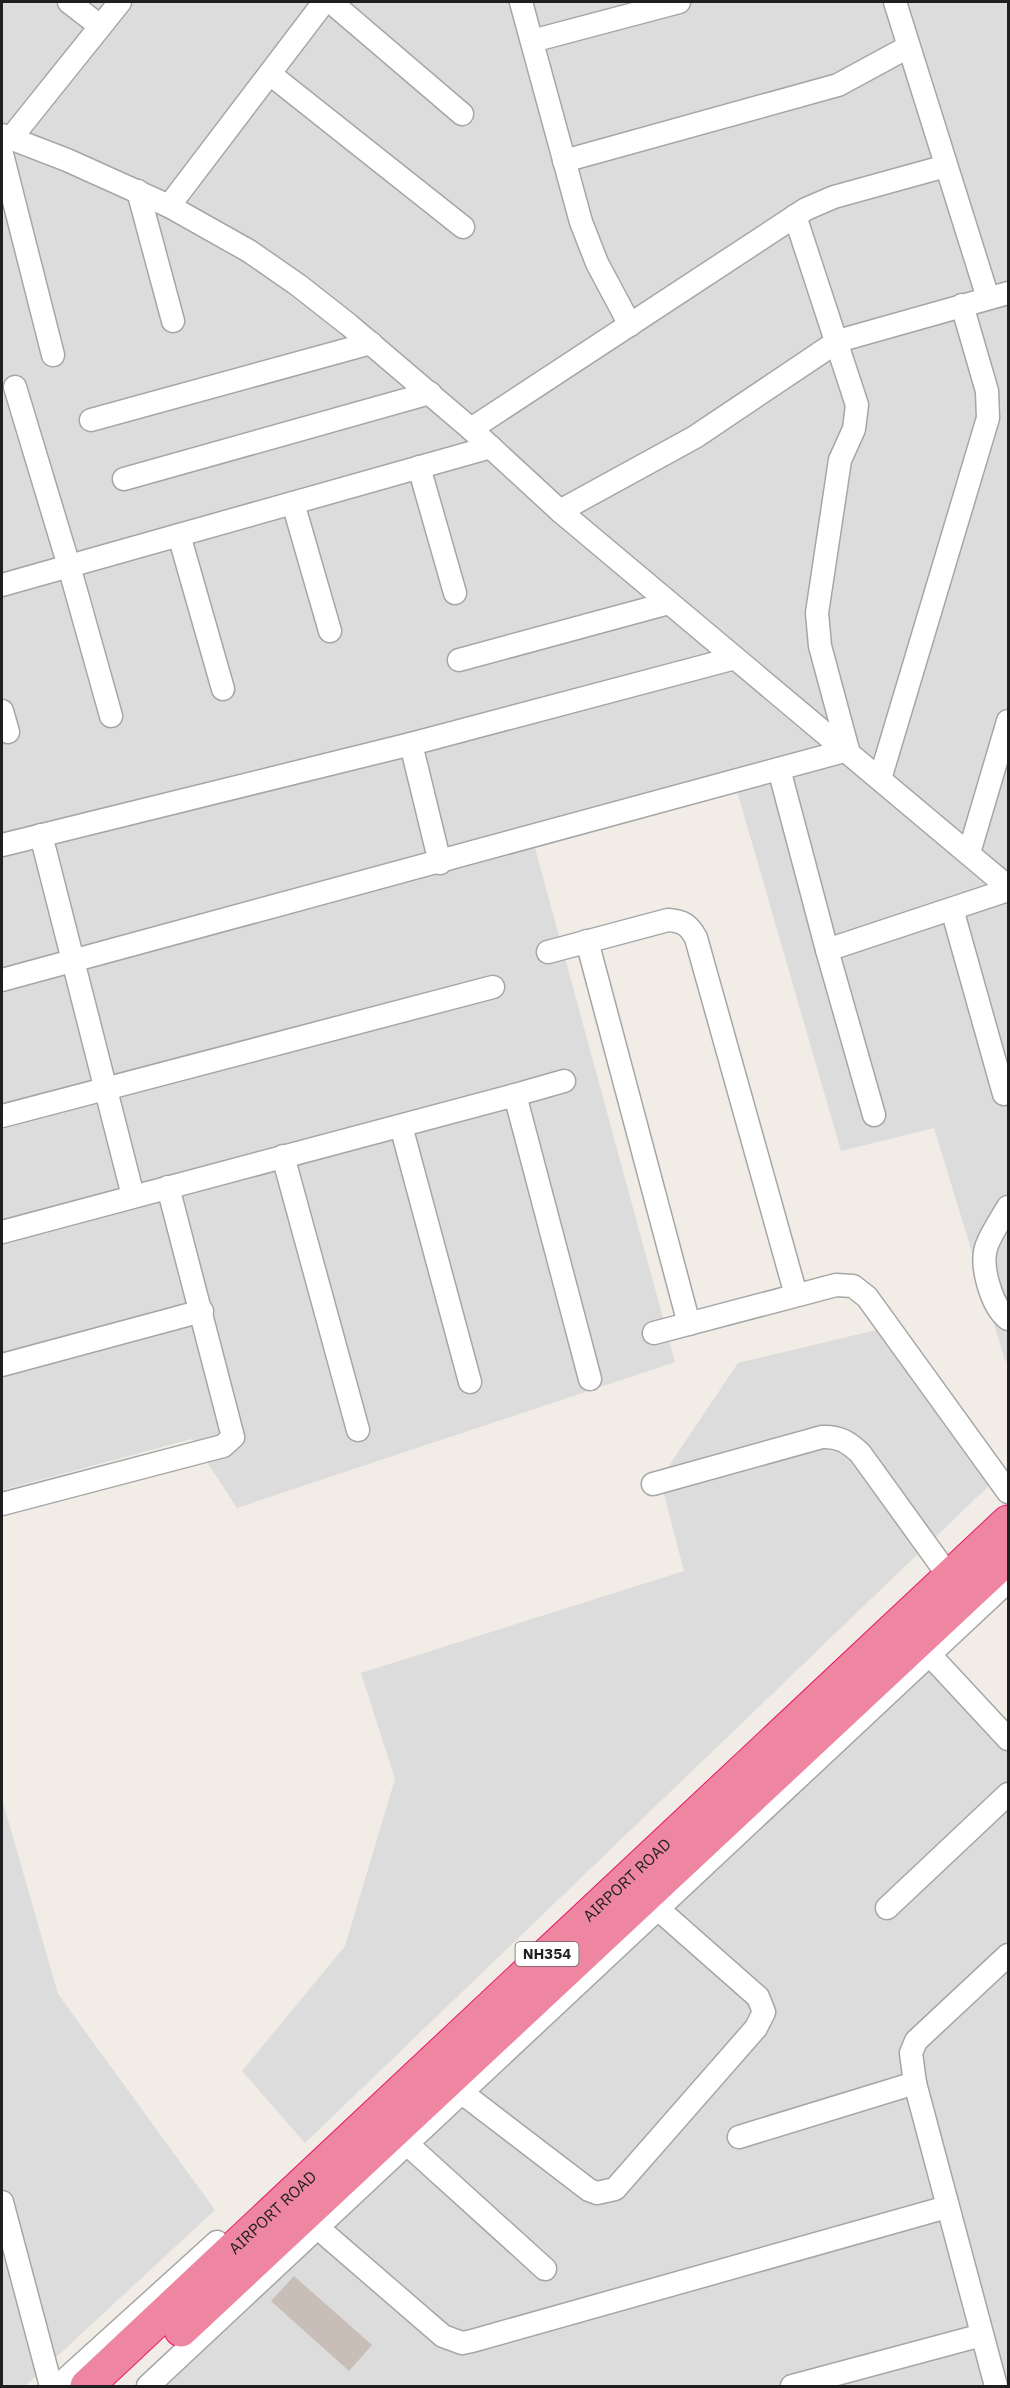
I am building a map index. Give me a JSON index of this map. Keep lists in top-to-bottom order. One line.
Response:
{"streets":{"highway":["AIRPORT ROAD","NH354"]}}
